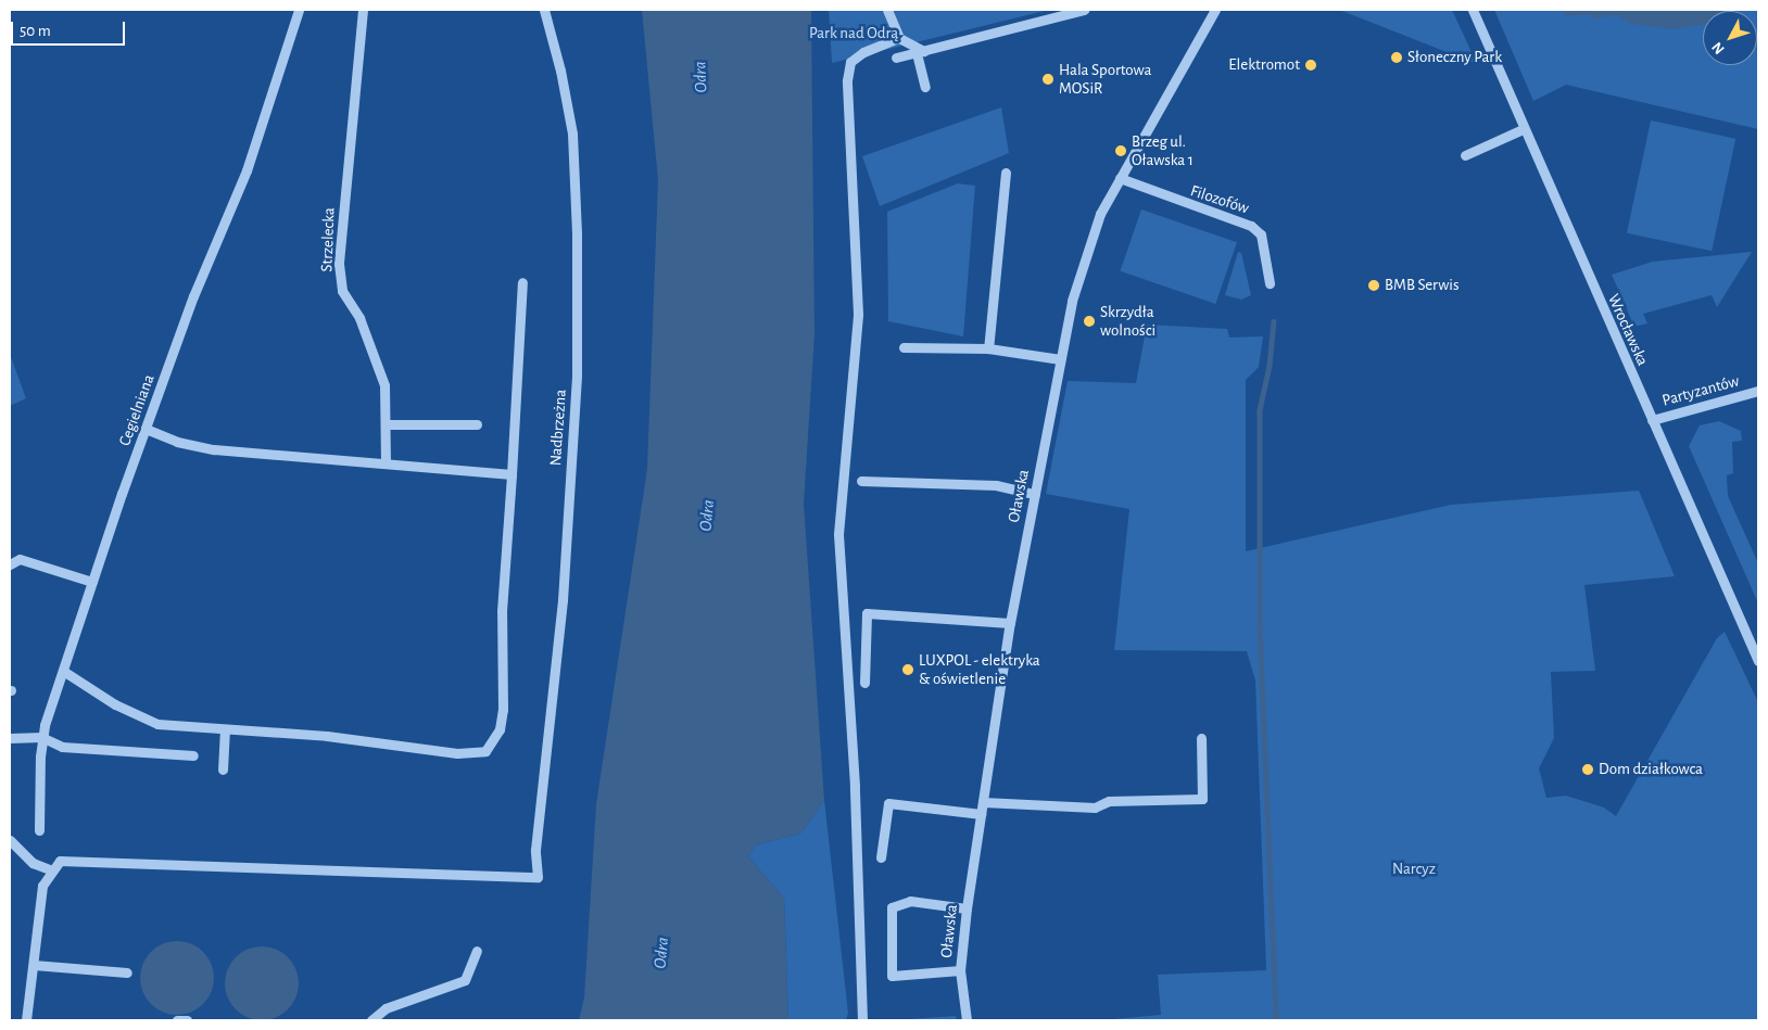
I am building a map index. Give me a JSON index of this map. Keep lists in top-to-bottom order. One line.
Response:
{"streets":{"street":["Filozofów","Strzelecka","Wrocławska","Partyzantów","Cegielniana","Nadbrzeżna","Oławska"]},"crossings":[["Filozofów","Oławska"],["Wrocławska","Partyzantów"]],"water":["Odra"],"parks":["Park nad Odrą","Narcyz"],"places":["Słoneczny Park","Elektromot","Hala Sportowa MOSiR","Brzeg ul. Oławska 1","BMB Serwis","Skrzydła wolności","LUXPOL - elektryka & oświetlenie","Dom działkowca"],"scale_bar":"50 m","north":"bottom left"}
